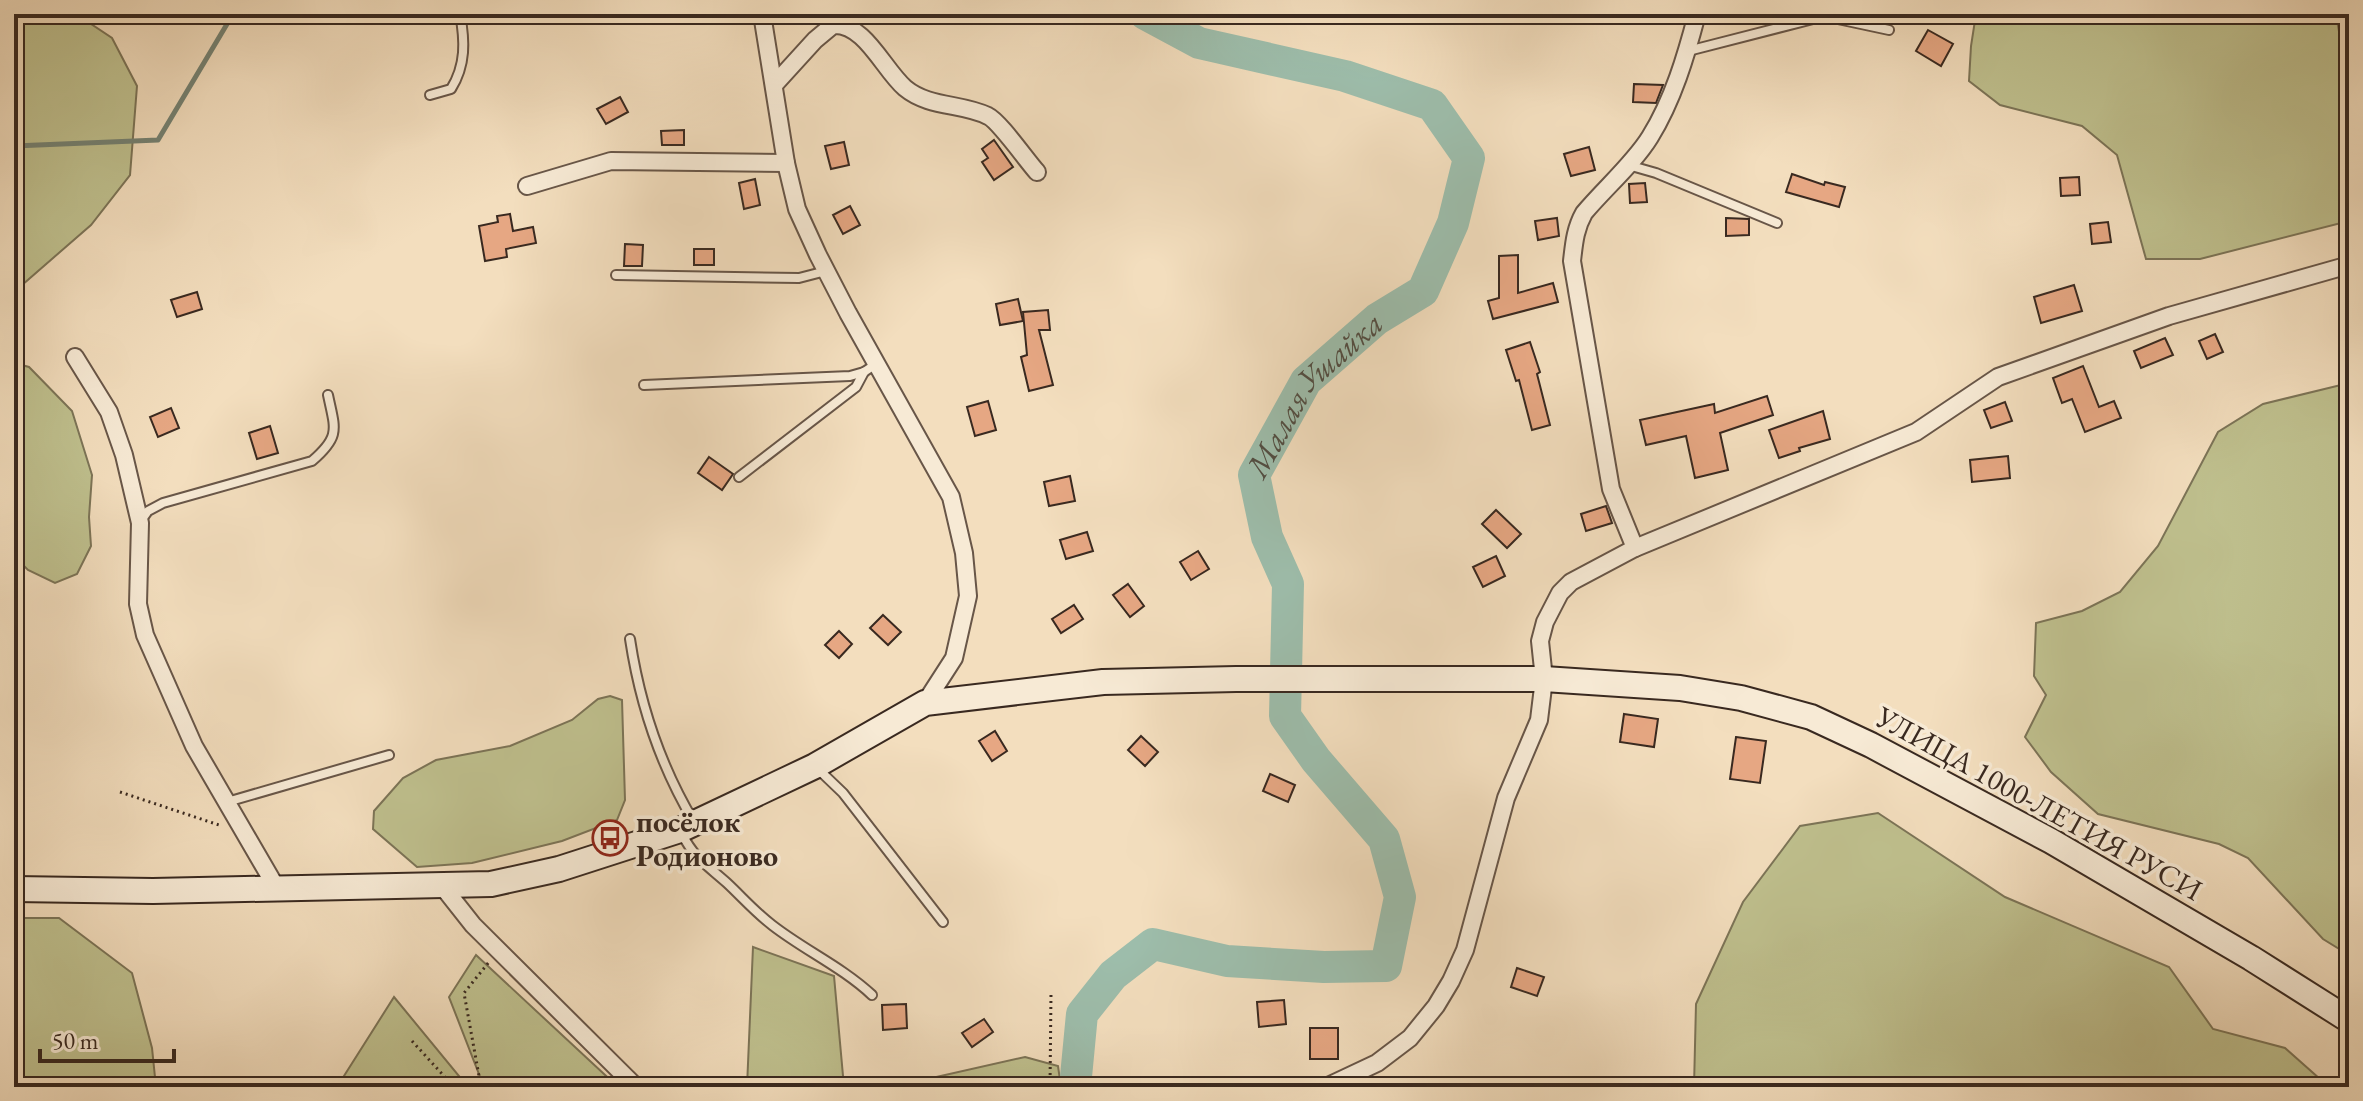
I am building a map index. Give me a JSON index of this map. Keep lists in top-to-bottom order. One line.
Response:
{"streets":{"street":["УЛИЦА 1000-ЛЕТИЯ РУСИ"]},"water":["Малая Ушайка"],"places":{"bus stop":["посёлок Родионово"]},"scale_bar":"50 m"}
